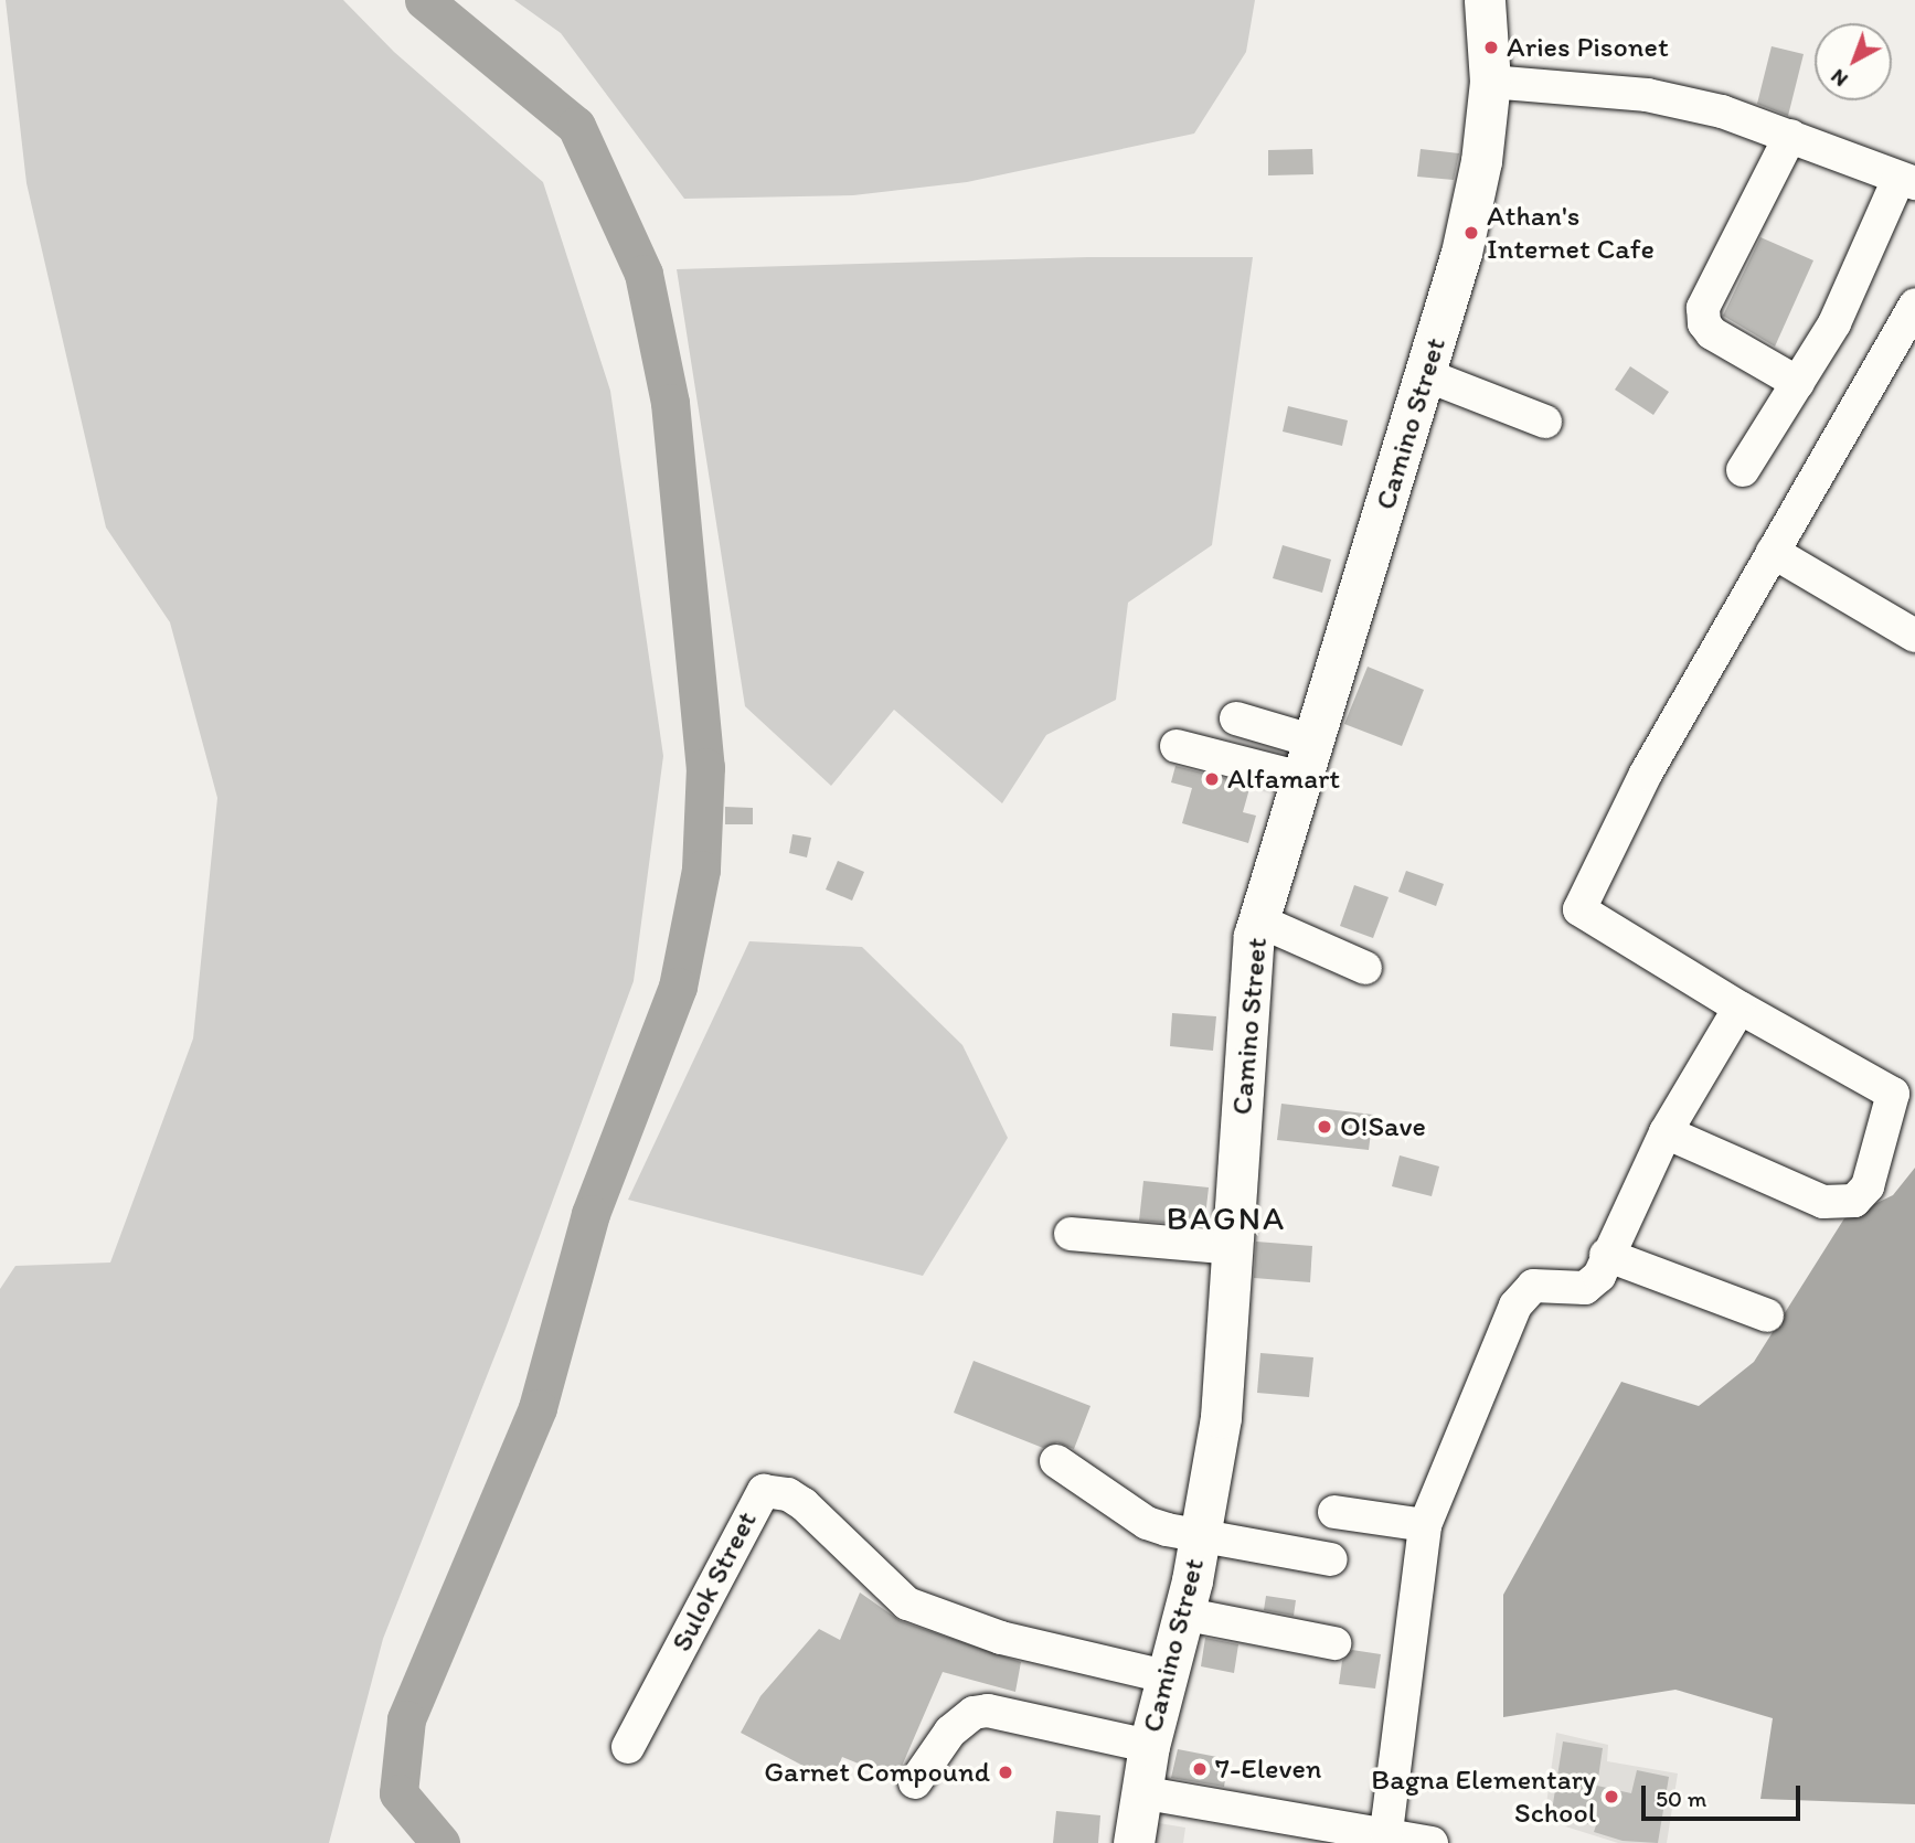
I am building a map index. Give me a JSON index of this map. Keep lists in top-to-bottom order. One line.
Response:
{"streets":{"main road":["Camino Street"],"street":["Sulok Street"]},"crossings":[["Camino Street","Sulok Street"]],"districts":["BAGNA"],"places":["Aries Pisonet","Athan's Internet Cafe","Alfamart","O!Save","7-Eleven","Garnet Compound","Bagna Elementary School"],"scale_bar":"50 m","north":"bottom left"}
